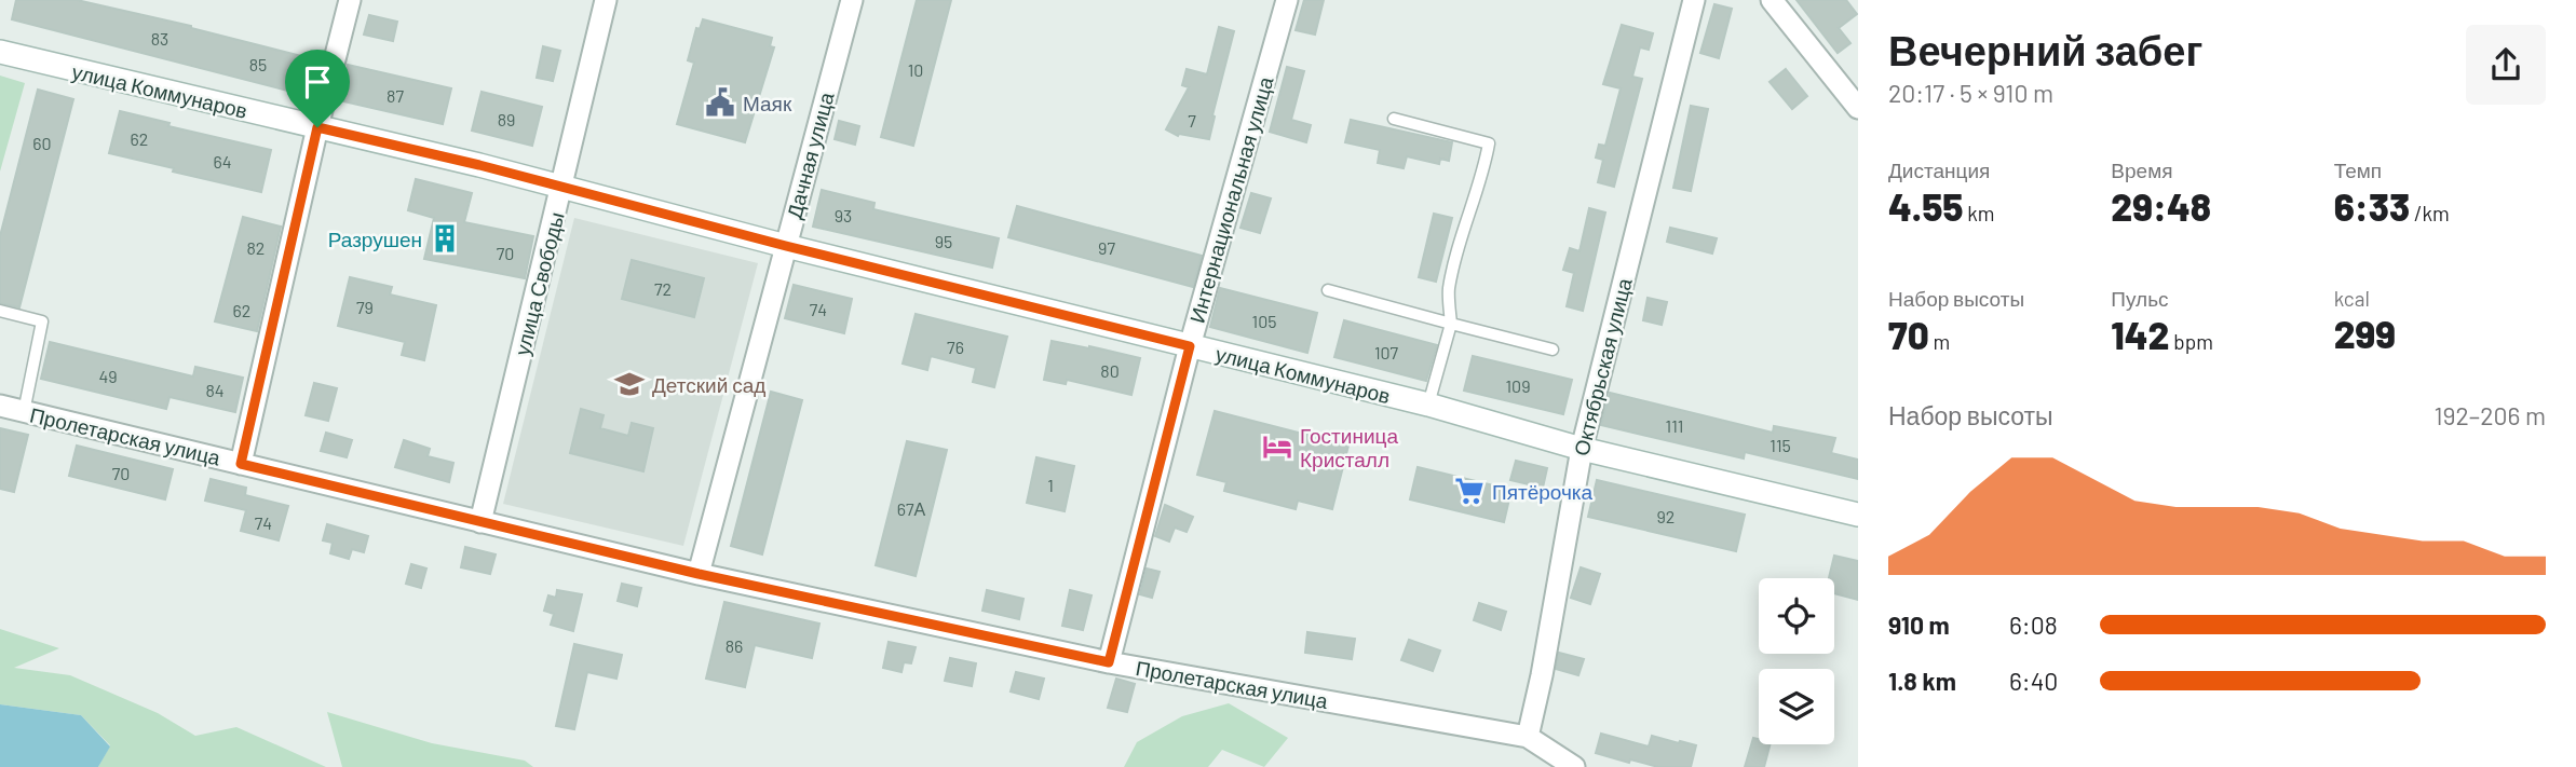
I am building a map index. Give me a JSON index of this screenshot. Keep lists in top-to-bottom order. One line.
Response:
{"streets":{"main road":["улица Коммунаров"],"street":["Дачная улица","Интернациональная улица","улица Свободы","Октябрьская улица","Пролетарская улица"]},"crossings":[["улица Коммунаров","Дачная улица"],["улица Коммунаров","Интернациональная улица"],["улица Коммунаров","улица Свободы"],["улица Коммунаров","Октябрьская улица"],["Дачная улица","Пролетарская улица"],["Интернациональная улица","Пролетарская улица"],["улица Свободы","Пролетарская улица"],["Октябрьская улица","Пролетарская улица"]],"places":{"public building":["Маяк"],"building":["Разрушен"],"school or university":["Детский сад"],"hotel":["Гостиница Кристалл"],"supermarket":["Пятёрочка"]},"house_numbers":["83","85","10","87","89","7","62","60","64","93","95","82","97","70","72","79","74","62","105","76","107","80","49","109","84","111","115","70","1","67А","92","74","86"],"page":{"heading":["Вечерний забег","20:17 · 5 × 910 m"],"stats":[["Дистанция","4.55 km"],["Время","29:48"],["Темп","6:33 /km"],["Набор высоты","70 m"],["Пульс","142 bpm"],["kcal","299"]],"chart":["Набор высоты","192–206 m"],"list":[{"name":"910 m","note":"6:08"},{"name":"1.8 km","note":"6:40"}]}}
